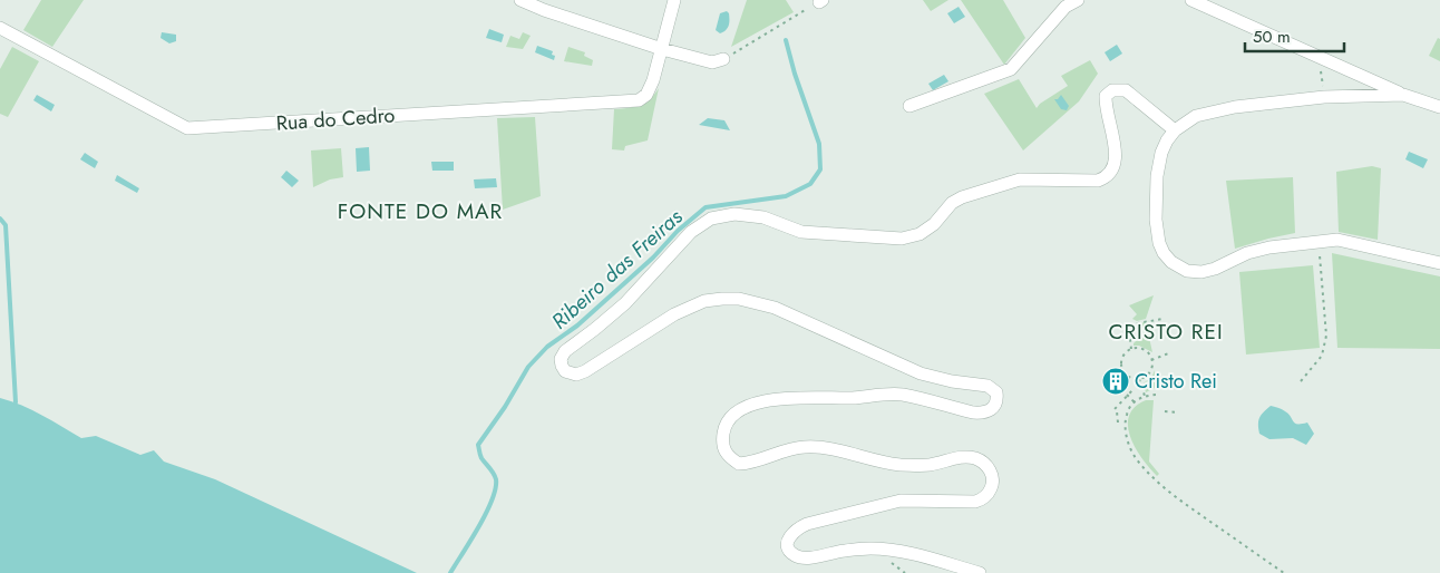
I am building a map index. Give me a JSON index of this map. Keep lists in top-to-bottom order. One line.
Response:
{"streets":{"street":["Rua do Cedro"]},"districts":["FONTE DO MAR","CRISTO REI"],"water":["Ribeiro das Freiras"],"places":{"building":["Cristo Rei"]},"scale_bar":"50 m"}
